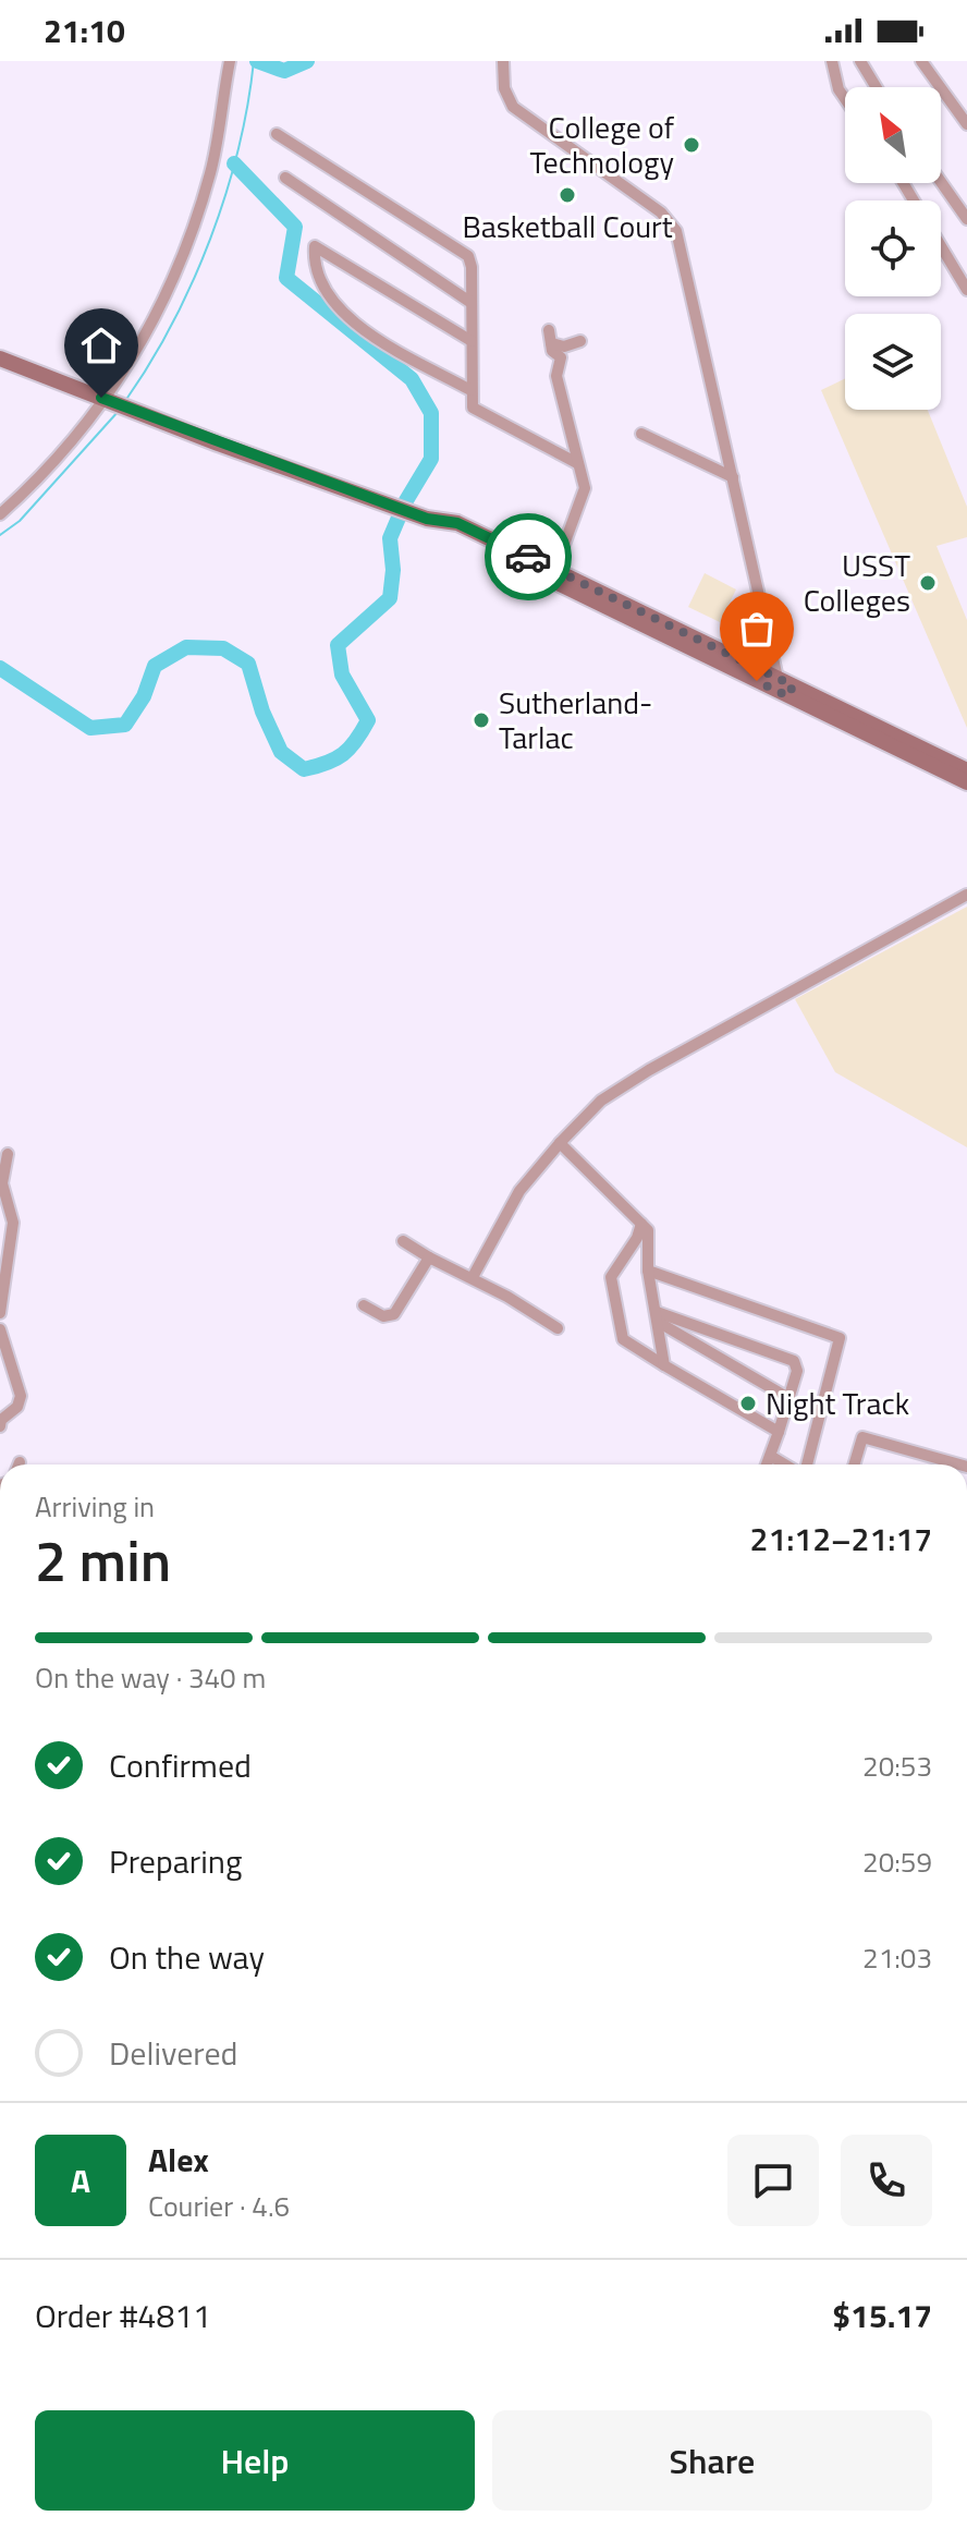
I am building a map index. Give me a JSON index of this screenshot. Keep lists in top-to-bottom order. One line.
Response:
{"places":["College of Technology","Basketball Court","USST Colleges","Sutherland- Tarlac","Night Track"],"north":"top left","page":{"status":"21:10","heading":["2 min","Arriving in","21:12–21:17"],"panel":["Alex","Courier · 4.6","Order #4811","$15.17"],"bar":"On the way · 340 m","list":[["Confirmed","20:53"],["Preparing","20:59"],["On the way","21:03"],"Delivered"],"round":"A","buttons":["Help","Share"]}}
